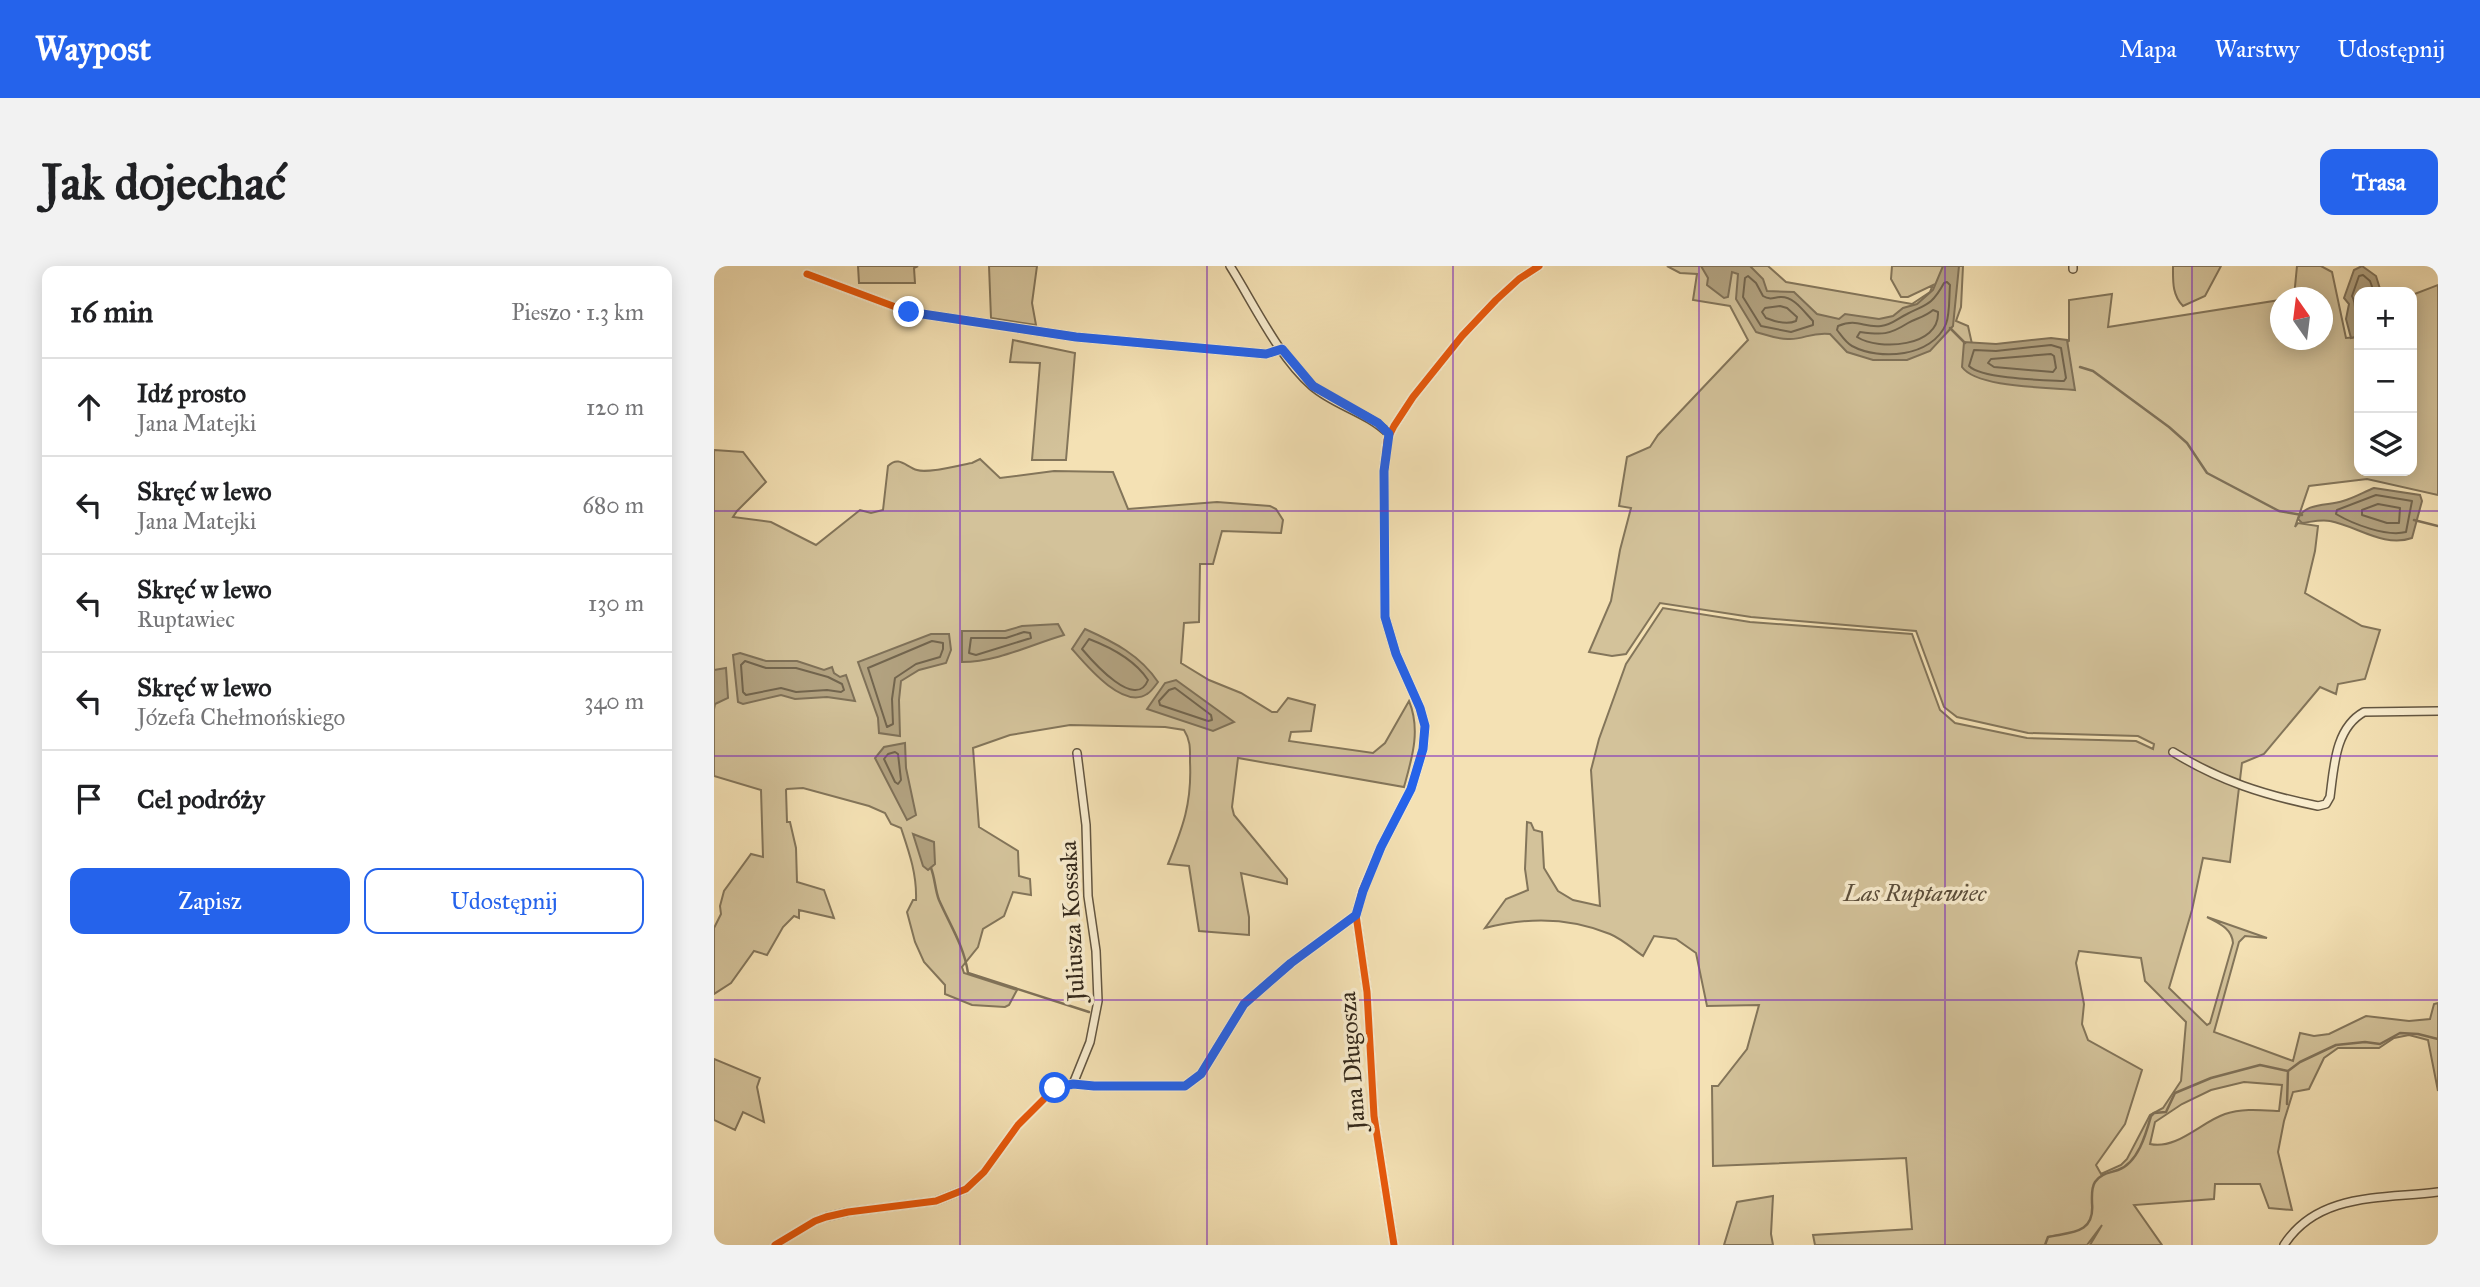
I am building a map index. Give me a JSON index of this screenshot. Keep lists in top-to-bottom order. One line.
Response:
{"streets":{"street":["Juliusza Kossaka","Jana Długosza"]},"parks":["Las Ruptawiec"],"north":"top","page":{"header":"Waypost","nav":["Mapa","Warstwy","Udostępnij"],"buttons":["Trasa",["Zapisz","Udostępnij"]],"title":"Jak dojechać","heading":["16 min","Pieszo · 1.3 km"],"map_buttons":["+","−"],"list":[["Idź prosto","Jana Matejki","120 m"],["Skręć w lewo","Jana Matejki","680 m"],["Skręć w lewo","Ruptawiec","130 m"],["Skręć w lewo","Józefa Chełmońskiego","340 m"],"Cel podróży"]}}
